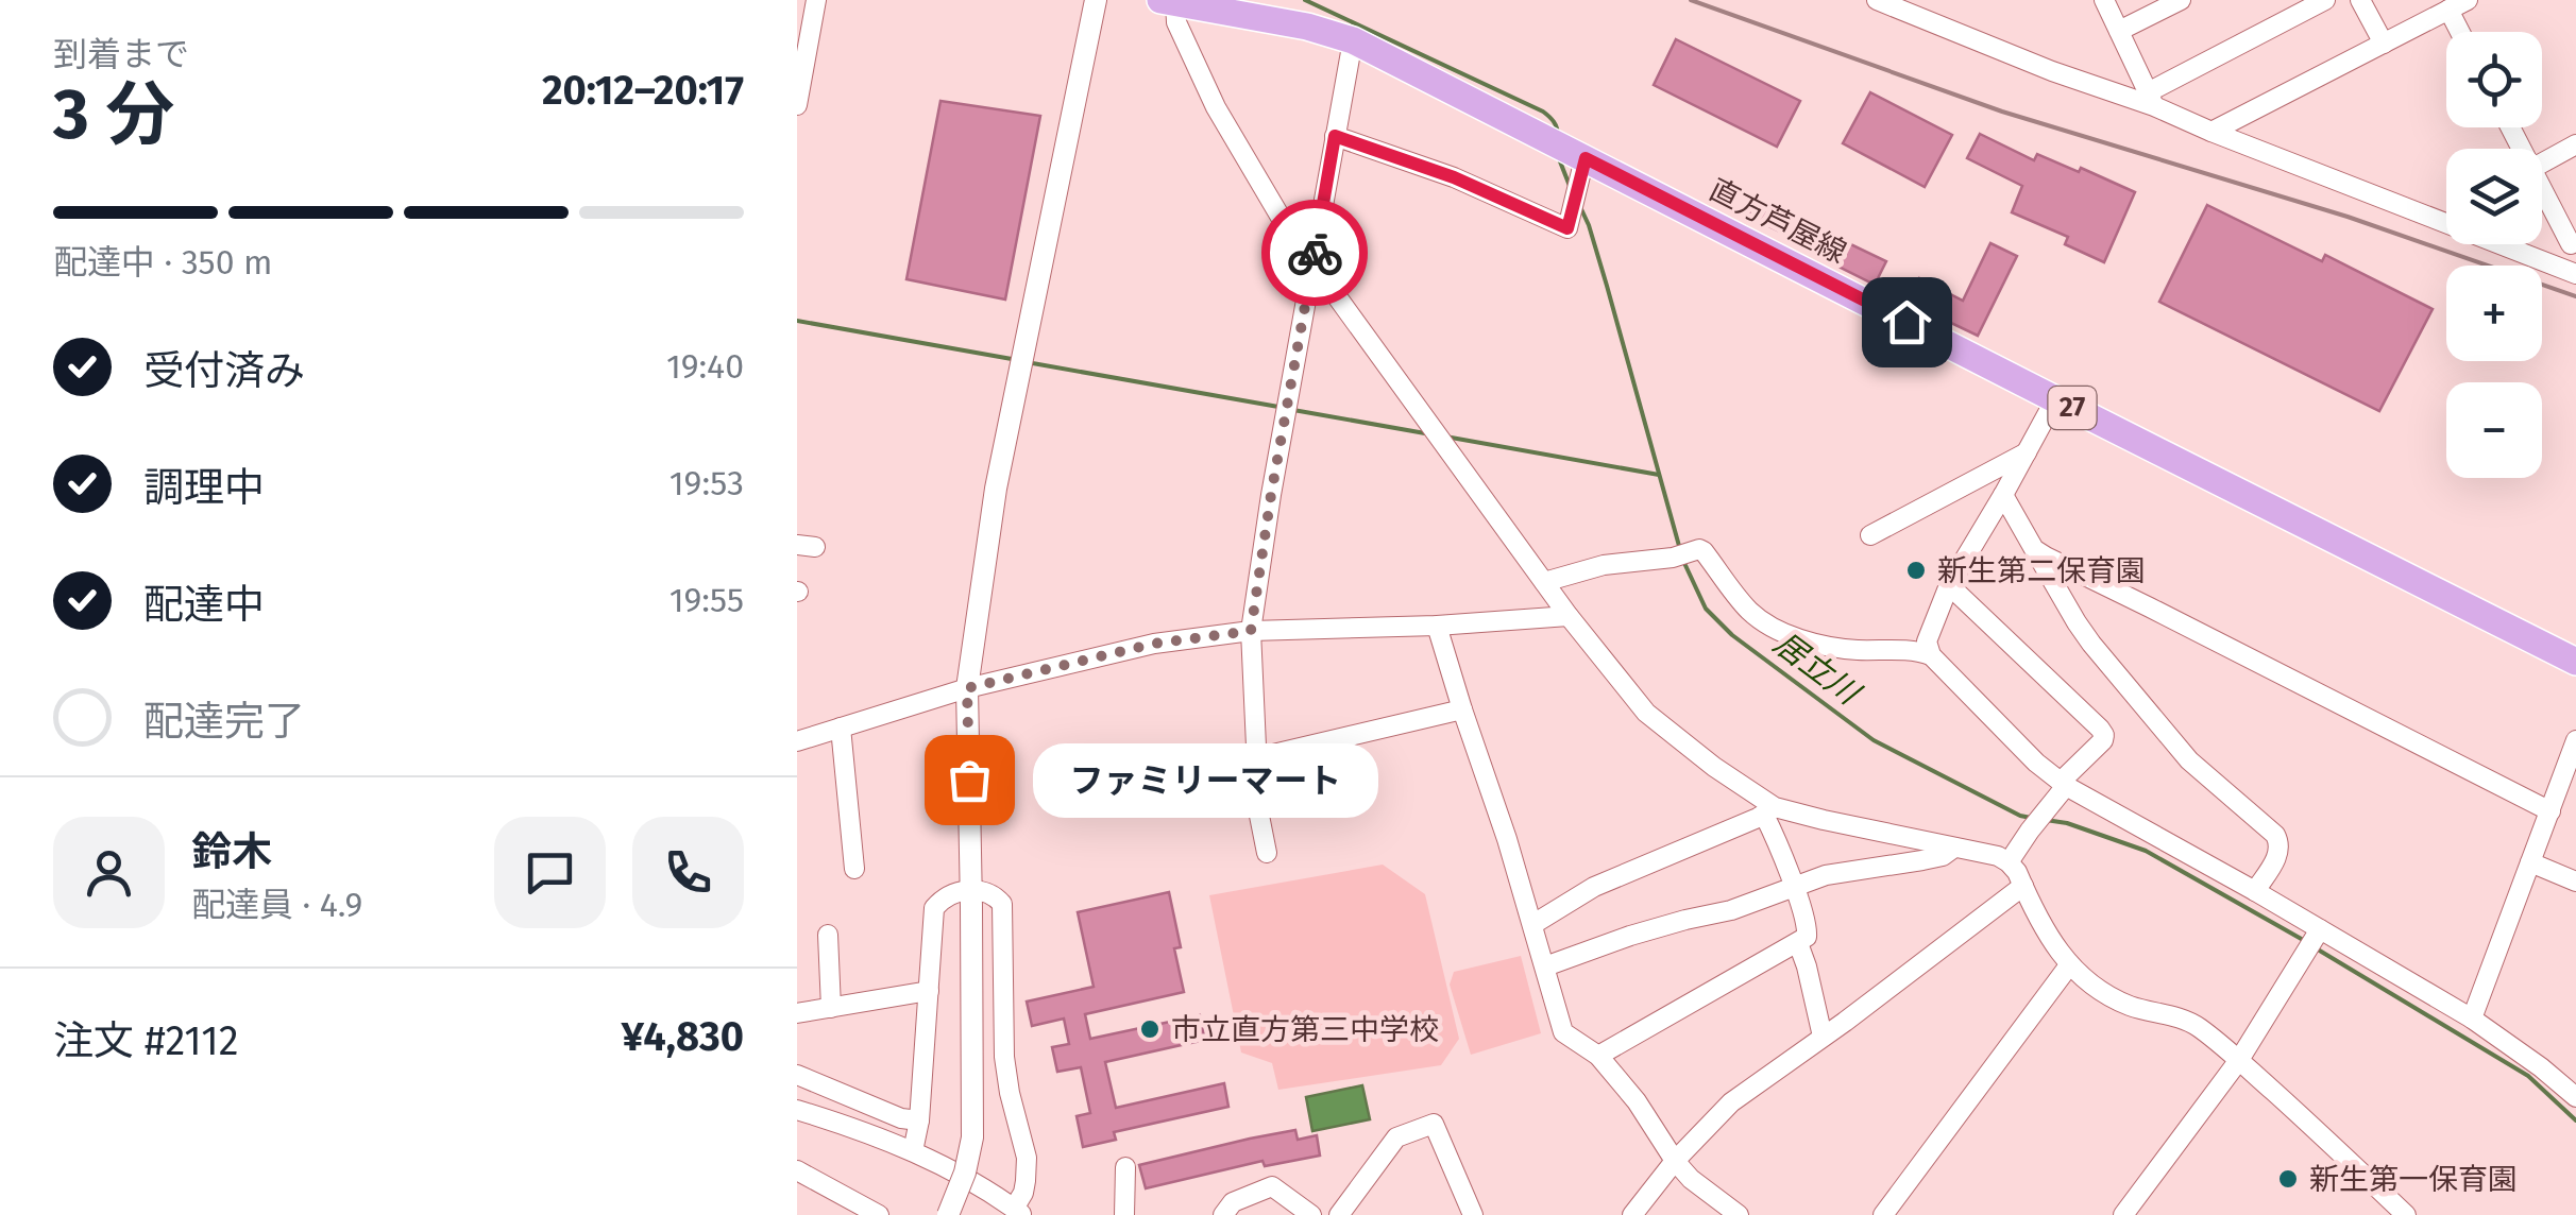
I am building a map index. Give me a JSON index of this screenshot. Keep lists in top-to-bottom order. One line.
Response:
{"streets":{"main road":["直方芦屋線","27"]},"water":["居立川"],"places":["新生第二保育園","ファミリーマート","市立直方第三中学校","新生第一保育園"],"page":{"heading":["3 分","到着まで","20:12–20:17"],"panel":["鈴木","配達員 · 4.9","注文 #2112","¥4,830"],"map_buttons":["+","−"],"bar":"配達中 · 350 m","list":[["受付済み","19:40"],["調理中","19:53"],["配達中","19:55"],"配達完了"],"bubble":"ファミリーマート"}}
